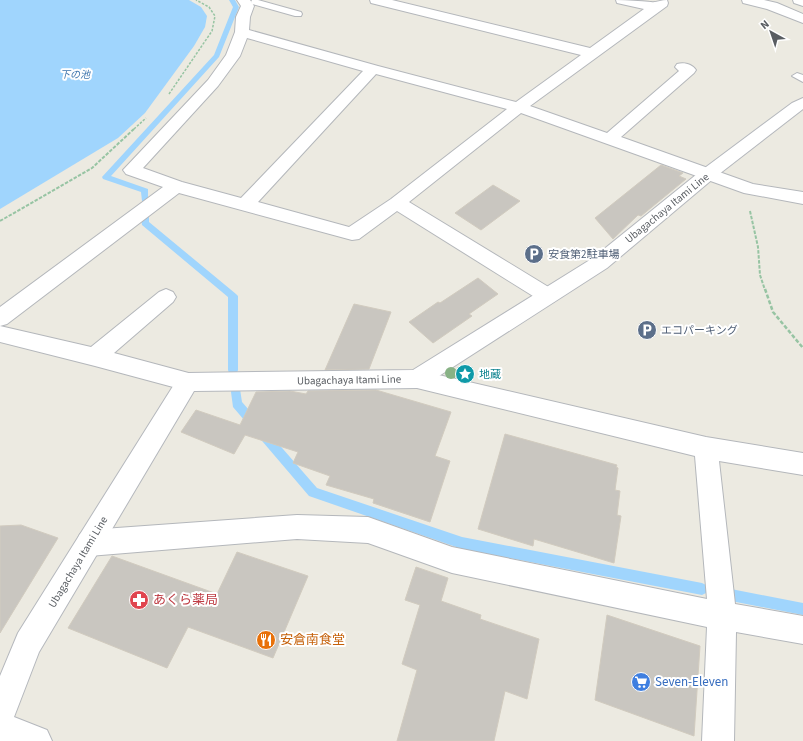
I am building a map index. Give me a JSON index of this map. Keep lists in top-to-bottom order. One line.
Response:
{"streets":{"street":["Ubagachaya Itami Line"]},"water":["下の池"],"places":{"parking":["安食第2駐車場","エコパーキング"],"place":["地蔵"],"pharmacy":["あくら薬局"],"restaurant":["安倉南食堂"],"supermarket":["Seven-Eleven"]},"north":"top left"}
